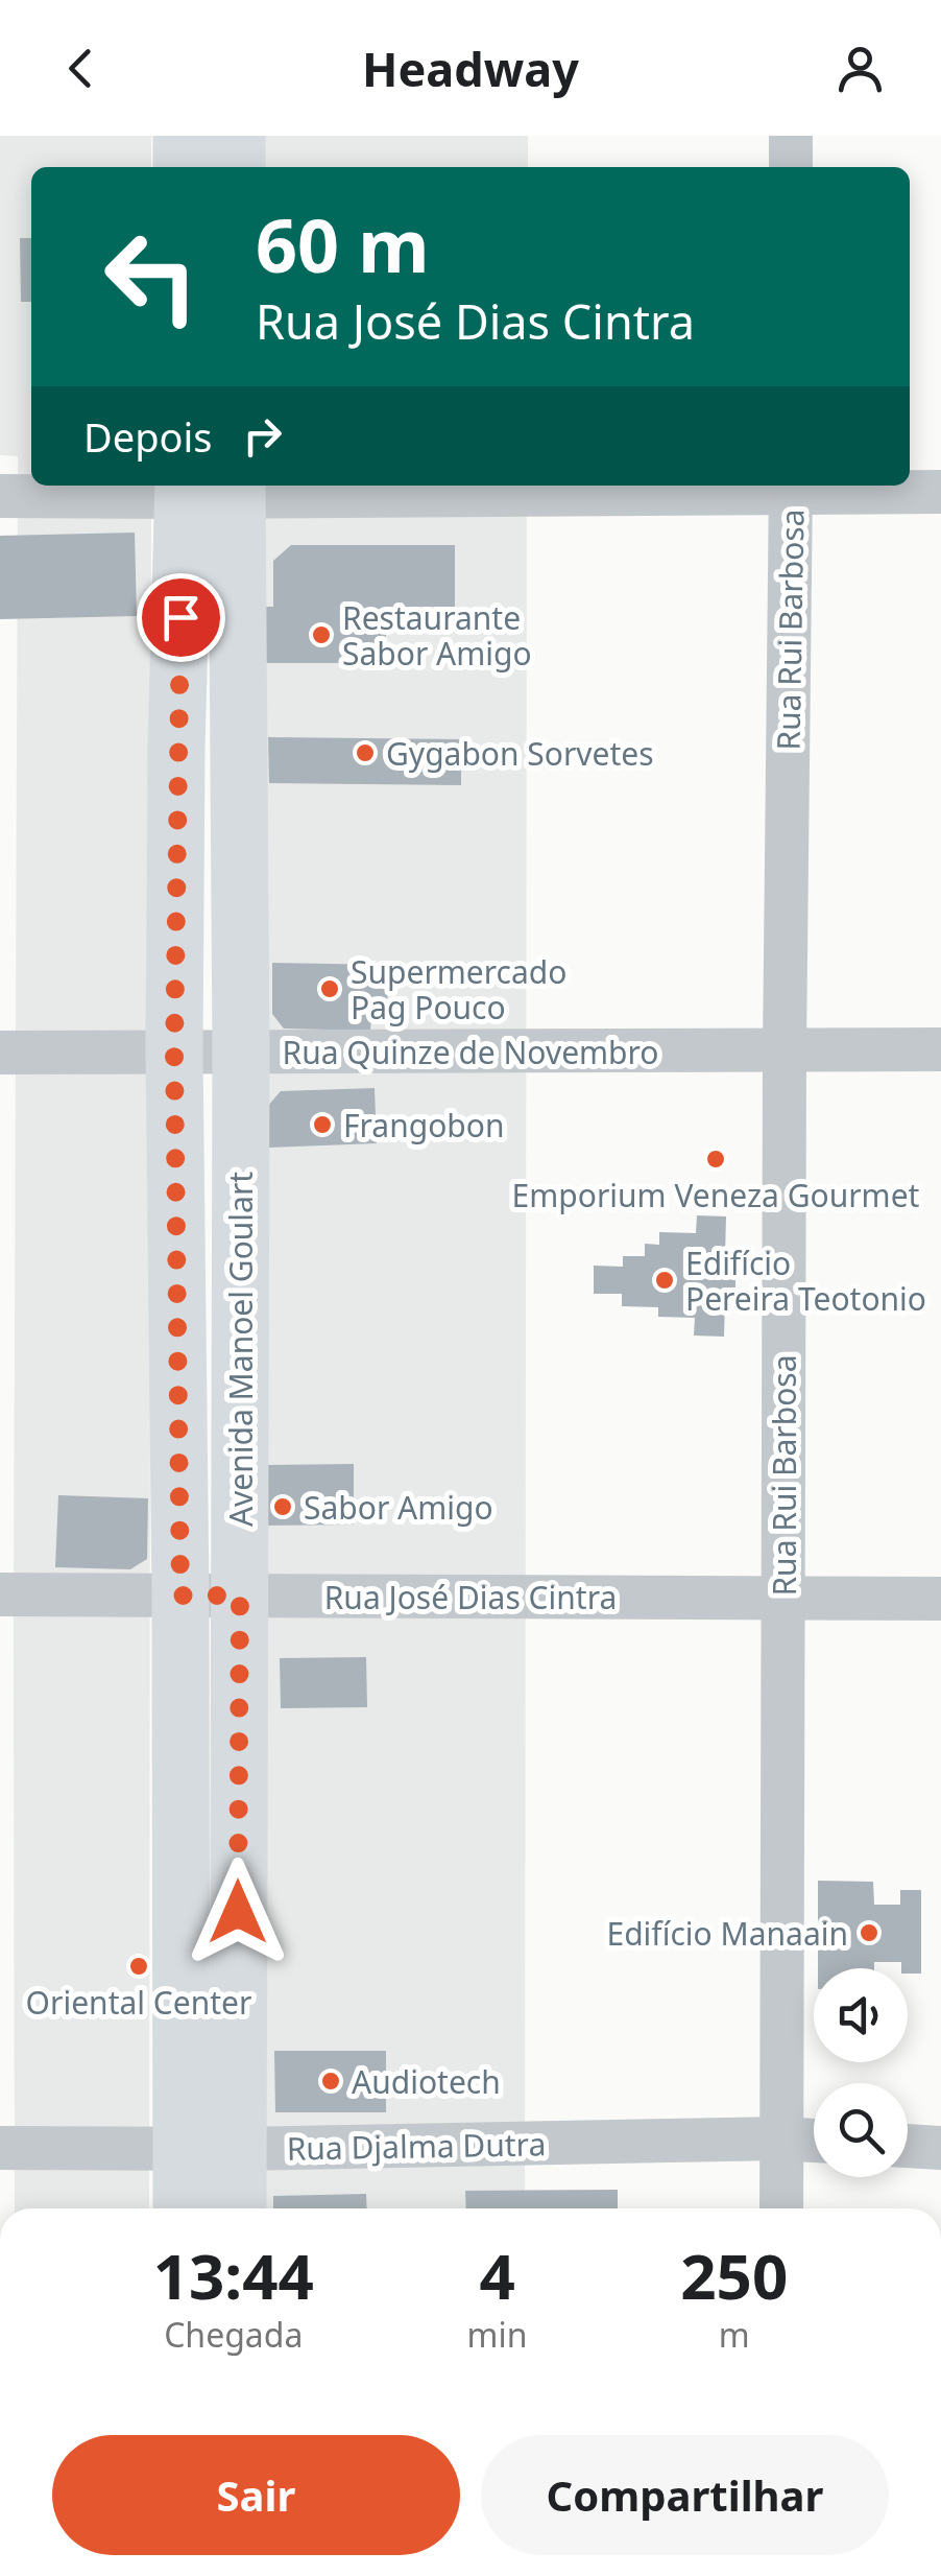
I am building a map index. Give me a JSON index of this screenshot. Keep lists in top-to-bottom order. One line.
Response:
{"streets":{"main road":["Avenida Manoel Goulart"],"street":["Rua Rui Barbosa","Rua Quinze de Novembro","Rua José Dias Cintra","Rua Djalma Dutra"]},"crossings":[["Rua Rui Barbosa","Rua Quinze de Novembro"],["Rua Rui Barbosa","Rua José Dias Cintra"],["Rua Rui Barbosa","Rua Djalma Dutra"],["Rua Quinze de Novembro","Avenida Manoel Goulart"],["Avenida Manoel Goulart","Rua José Dias Cintra"],["Avenida Manoel Goulart","Rua Djalma Dutra"]],"places":["Restaurante Sabor Amigo","Gygabon Sorvetes","Supermercado Pag Pouco","Frangobon","Emporium Veneza Gourmet","Edifício Pereira Teotonio","Sabor Amigo","Edifício Manaain","Oriental Center","Audiotech"],"page":{"header":"Headway","turn":["60 m","Rua José Dias Cintra"],"then":"Depois","eta":["13:44","Chegada","4","min","250","m"],"buttons":["Sair","Compartilhar"]}}
